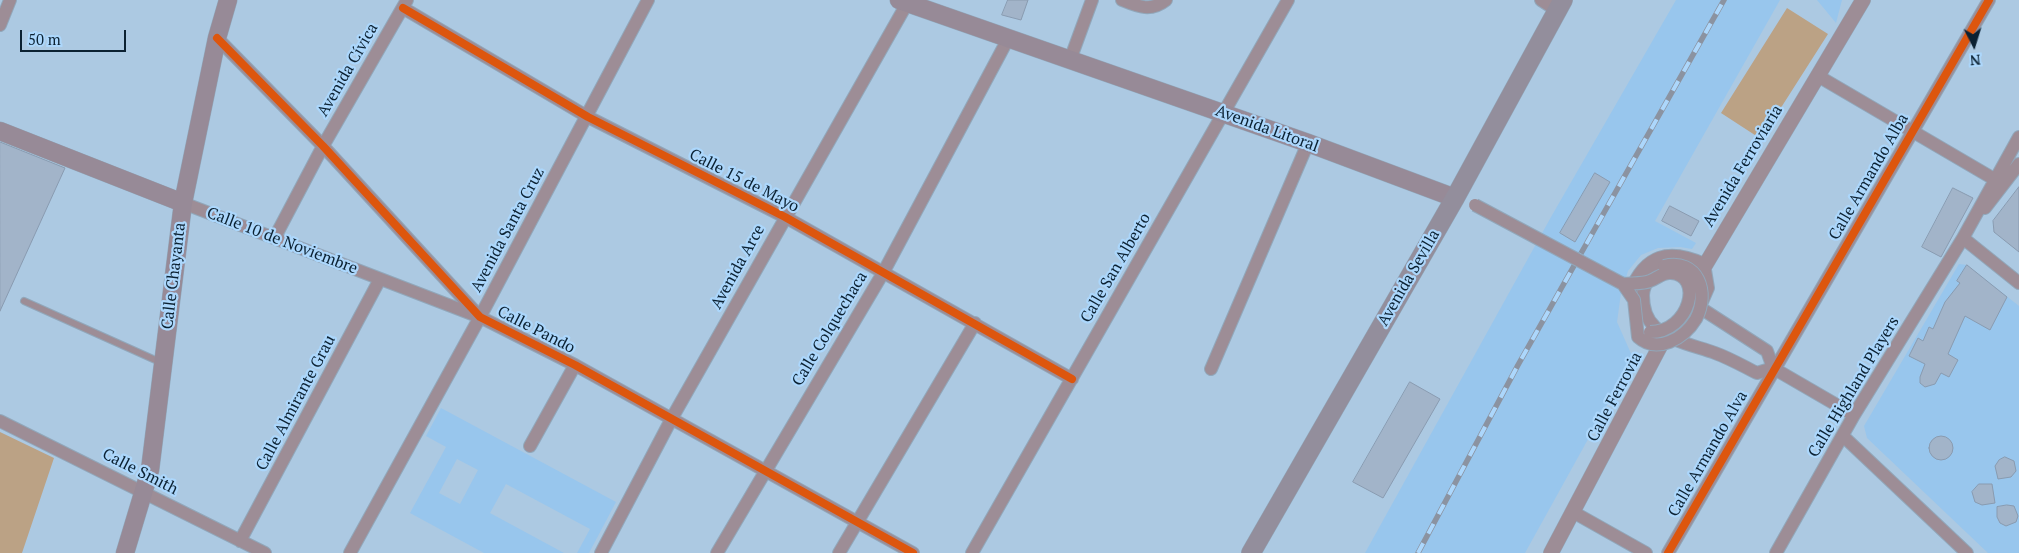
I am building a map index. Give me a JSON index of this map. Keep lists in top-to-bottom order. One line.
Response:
{"streets":{"main road":["Avenida Litoral","Calle 10 de Noviembre","Calle Chayanta","Avenida Sevilla"],"street":["Avenida Cívica","Avenida Ferroviaria","Calle Armando Alba","Calle 15 de Mayo","Avenida Santa Cruz","Avenida Arce","Calle San Alberto","Calle Colquechaca","Calle Pando","Calle Highland Players","Calle Ferrovia","Calle Almirante Grau","Calle Armando Alva","Calle Smith"]},"crossings":[["Avenida Cívica","Calle 15 de Mayo"],["Avenida Cívica","Calle 10 de Noviembre"],["Avenida Cívica","Calle Pando"],["Avenida Litoral","Avenida Arce"],["Avenida Litoral","Calle San Alberto"],["Avenida Litoral","Avenida Sevilla"],["Avenida Litoral","Calle Colquechaca"],["Avenida Ferroviaria","Calle Ferrovia"],["Calle Armando Alba","Calle Armando Alva"],["Calle 15 de Mayo","Avenida Santa Cruz"],["Calle 15 de Mayo","Avenida Arce"],["Calle 15 de Mayo","Calle San Alberto"],["Calle 15 de Mayo","Calle Colquechaca"],["Avenida Santa Cruz","Calle 10 de Noviembre"],["Avenida Santa Cruz","Calle Pando"],["Calle 10 de Noviembre","Calle Chayanta"],["Calle 10 de Noviembre","Calle Pando"],["Calle 10 de Noviembre","Calle Almirante Grau"],["Avenida Arce","Calle Pando"],["Calle Chayanta","Calle Pando"],["Calle Chayanta","Calle Smith"],["Calle Colquechaca","Calle Pando"],["Calle Almirante Grau","Calle Smith"]],"scale_bar":"50 m","north":"bottom"}
